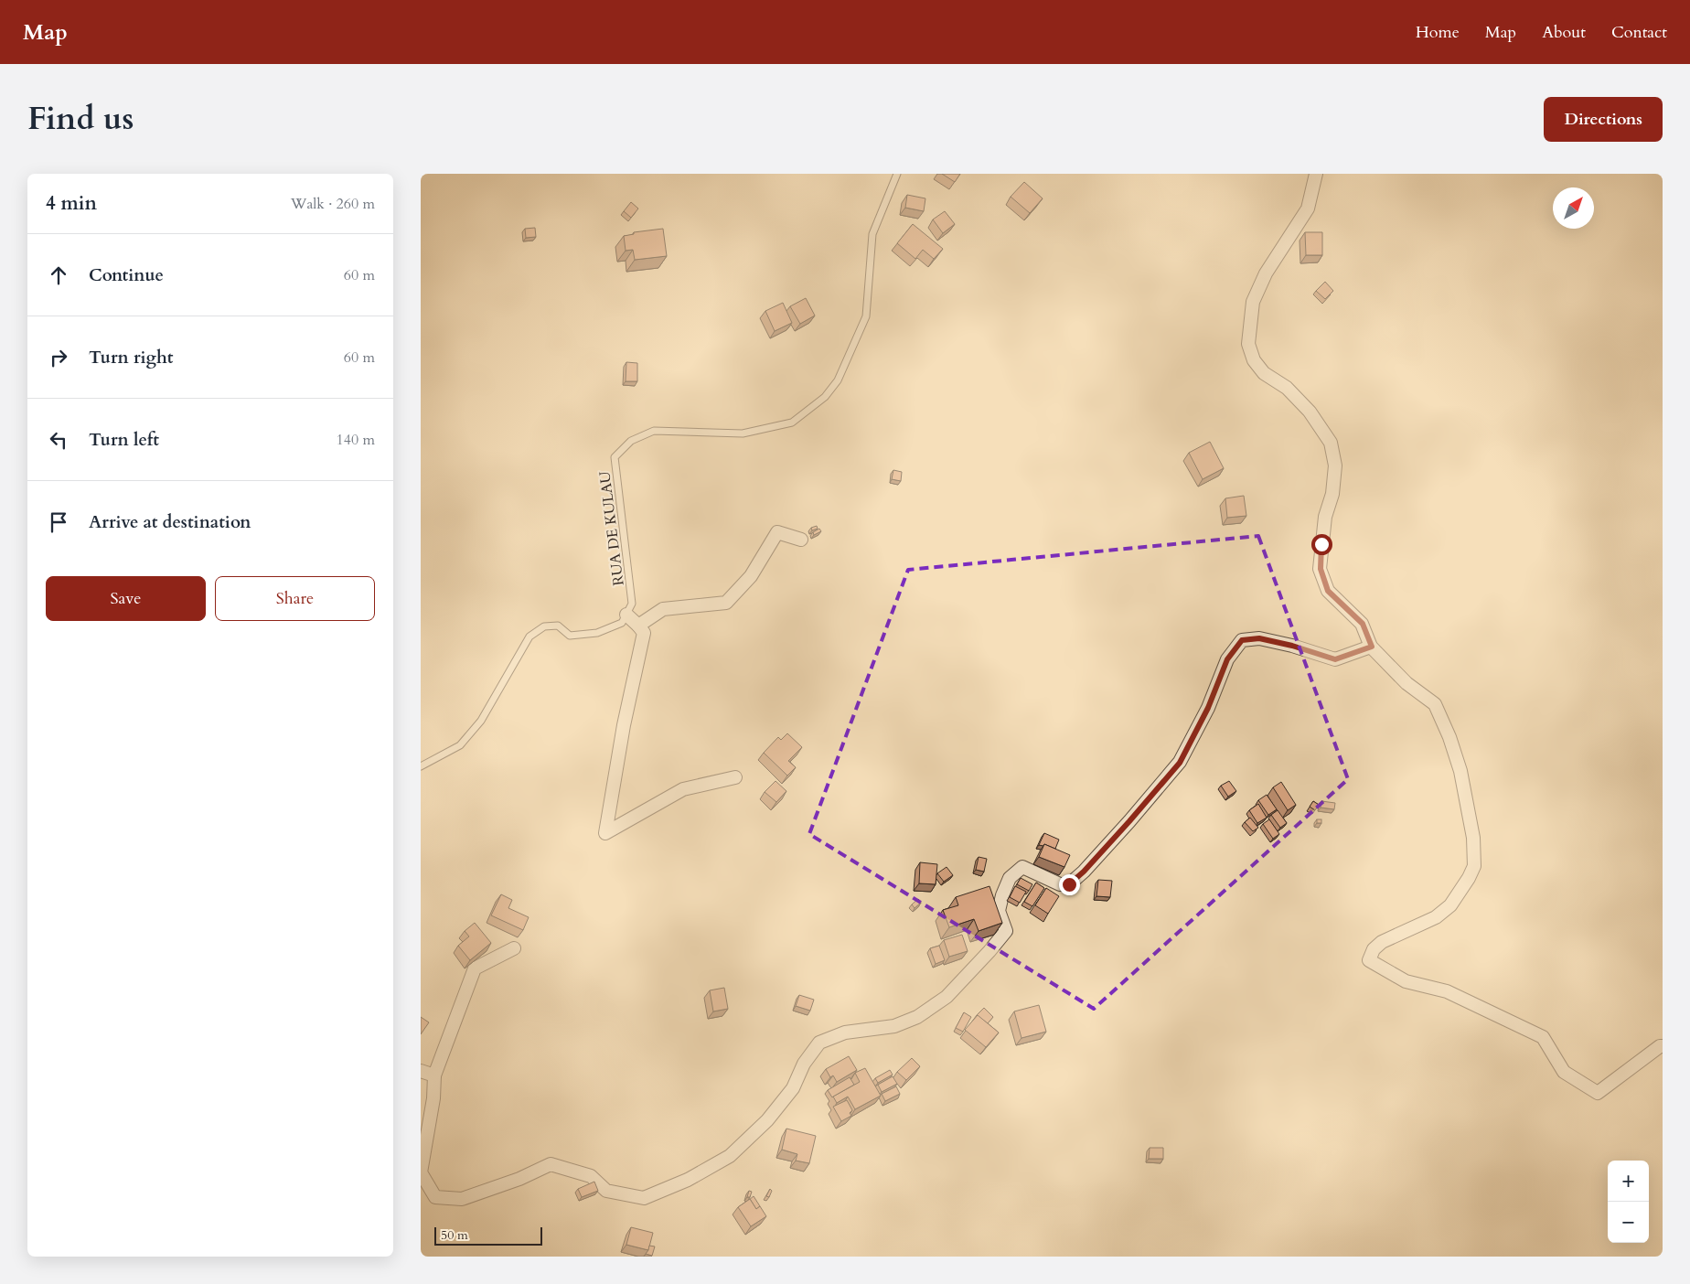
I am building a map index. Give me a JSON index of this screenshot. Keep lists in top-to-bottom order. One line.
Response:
{"streets":{"lane":["RUA DE KULAU"]},"scale_bar":"50 m","north":"top right","page":{"header":"Map","nav":["Home","Map","About","Contact"],"title":"Find us","buttons":["Directions",["Save","Share"]],"heading":["4 min","Walk · 260 m"],"list":[["Continue","60 m"],["Turn right","60 m"],["Turn left","140 m"],"Arrive at destination"],"map_buttons":["+","−"],"scale":"50 m"}}
